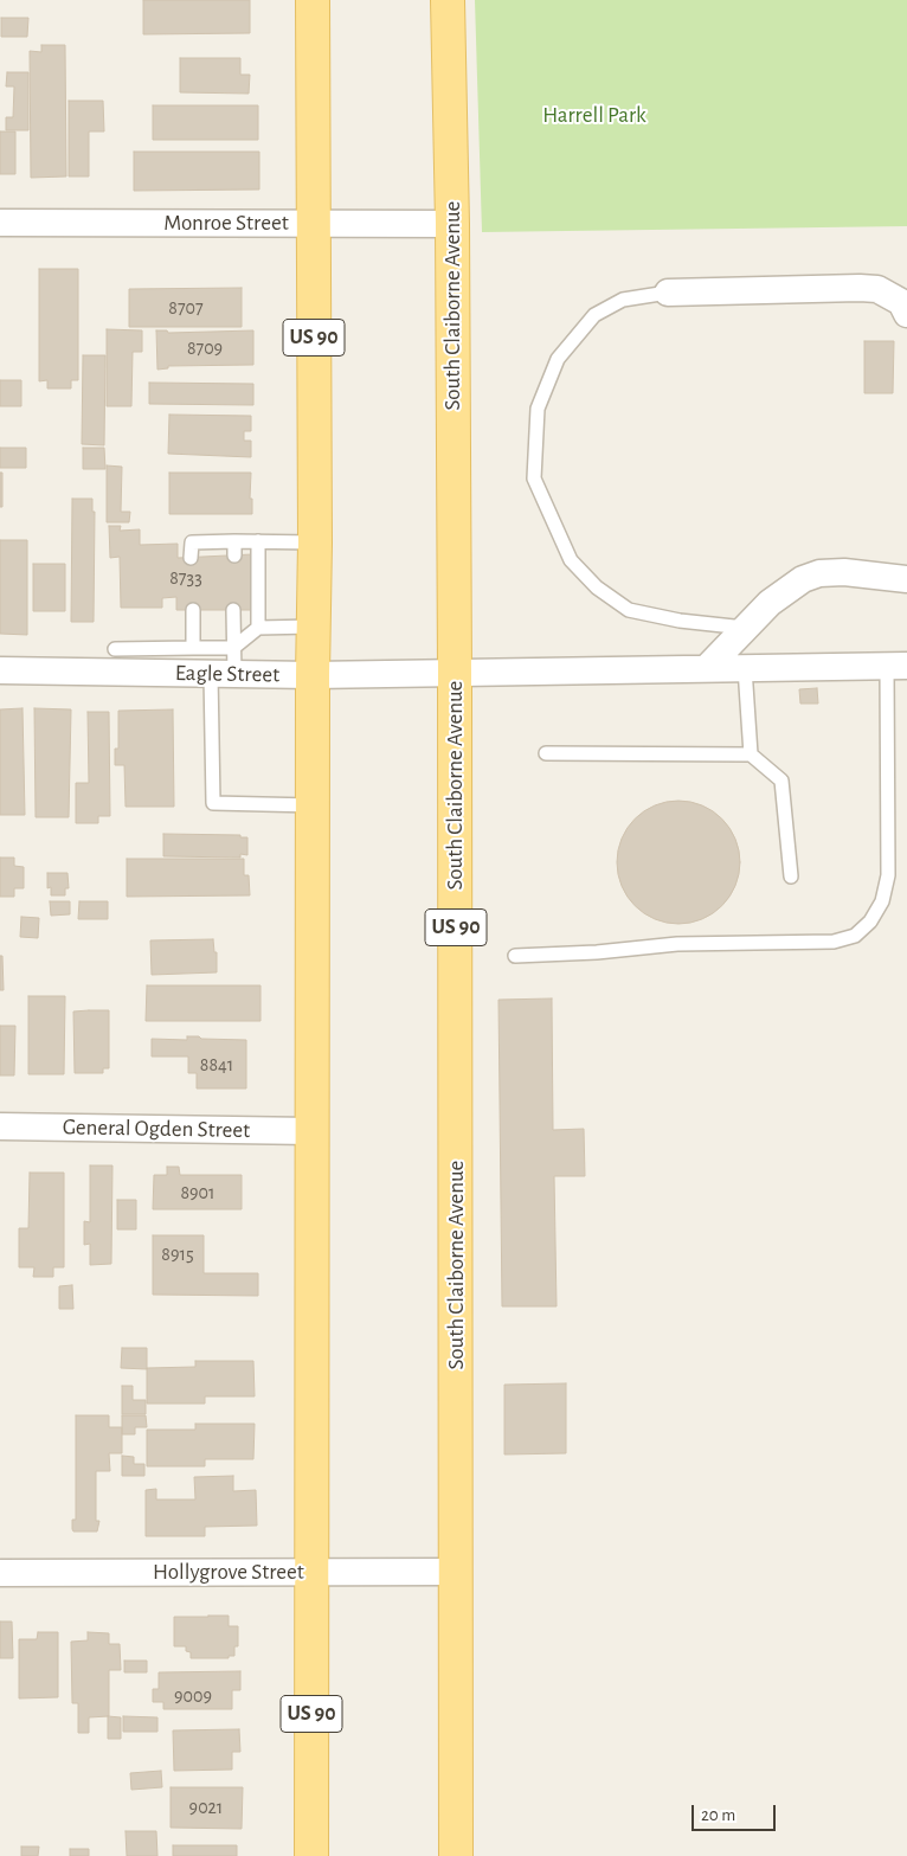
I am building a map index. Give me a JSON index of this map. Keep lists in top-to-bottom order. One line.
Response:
{"streets":{"main road":["South Claiborne Avenue","US 90"],"street":["Monroe Street","Eagle Street","General Ogden Street","Hollygrove Street"]},"crossings":[["Monroe Street","South Claiborne Avenue"],["Monroe Street","US 90"],["South Claiborne Avenue","Eagle Street"],["South Claiborne Avenue","Hollygrove Street"],["US 90","Eagle Street"],["US 90","General Ogden Street"],["US 90","Hollygrove Street"]],"parks":["Harrell Park"],"house_numbers":["8707","8709","8733","8841","8901","8915","9009","9021"],"scale_bar":"20 m"}
